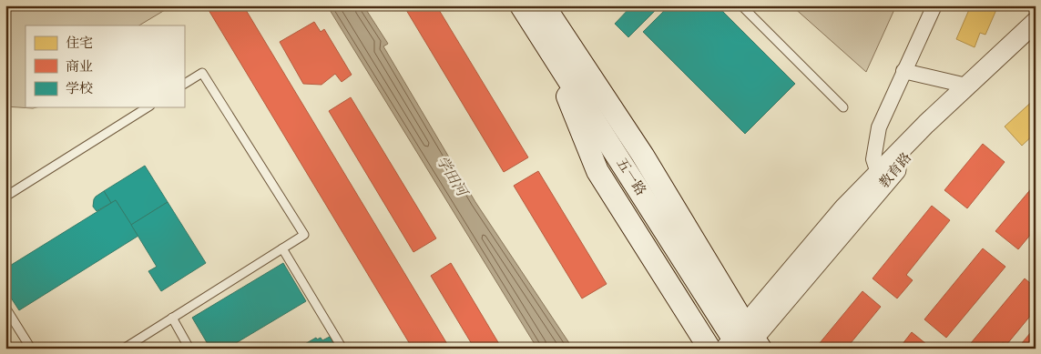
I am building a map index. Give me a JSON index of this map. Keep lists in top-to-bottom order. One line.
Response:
{"streets":{"main road":["五一路"],"street":["教育路"]},"crossings":[["教育路","五一路"]],"water":["学田河"],"legend":["住宅","商业","学校"]}
